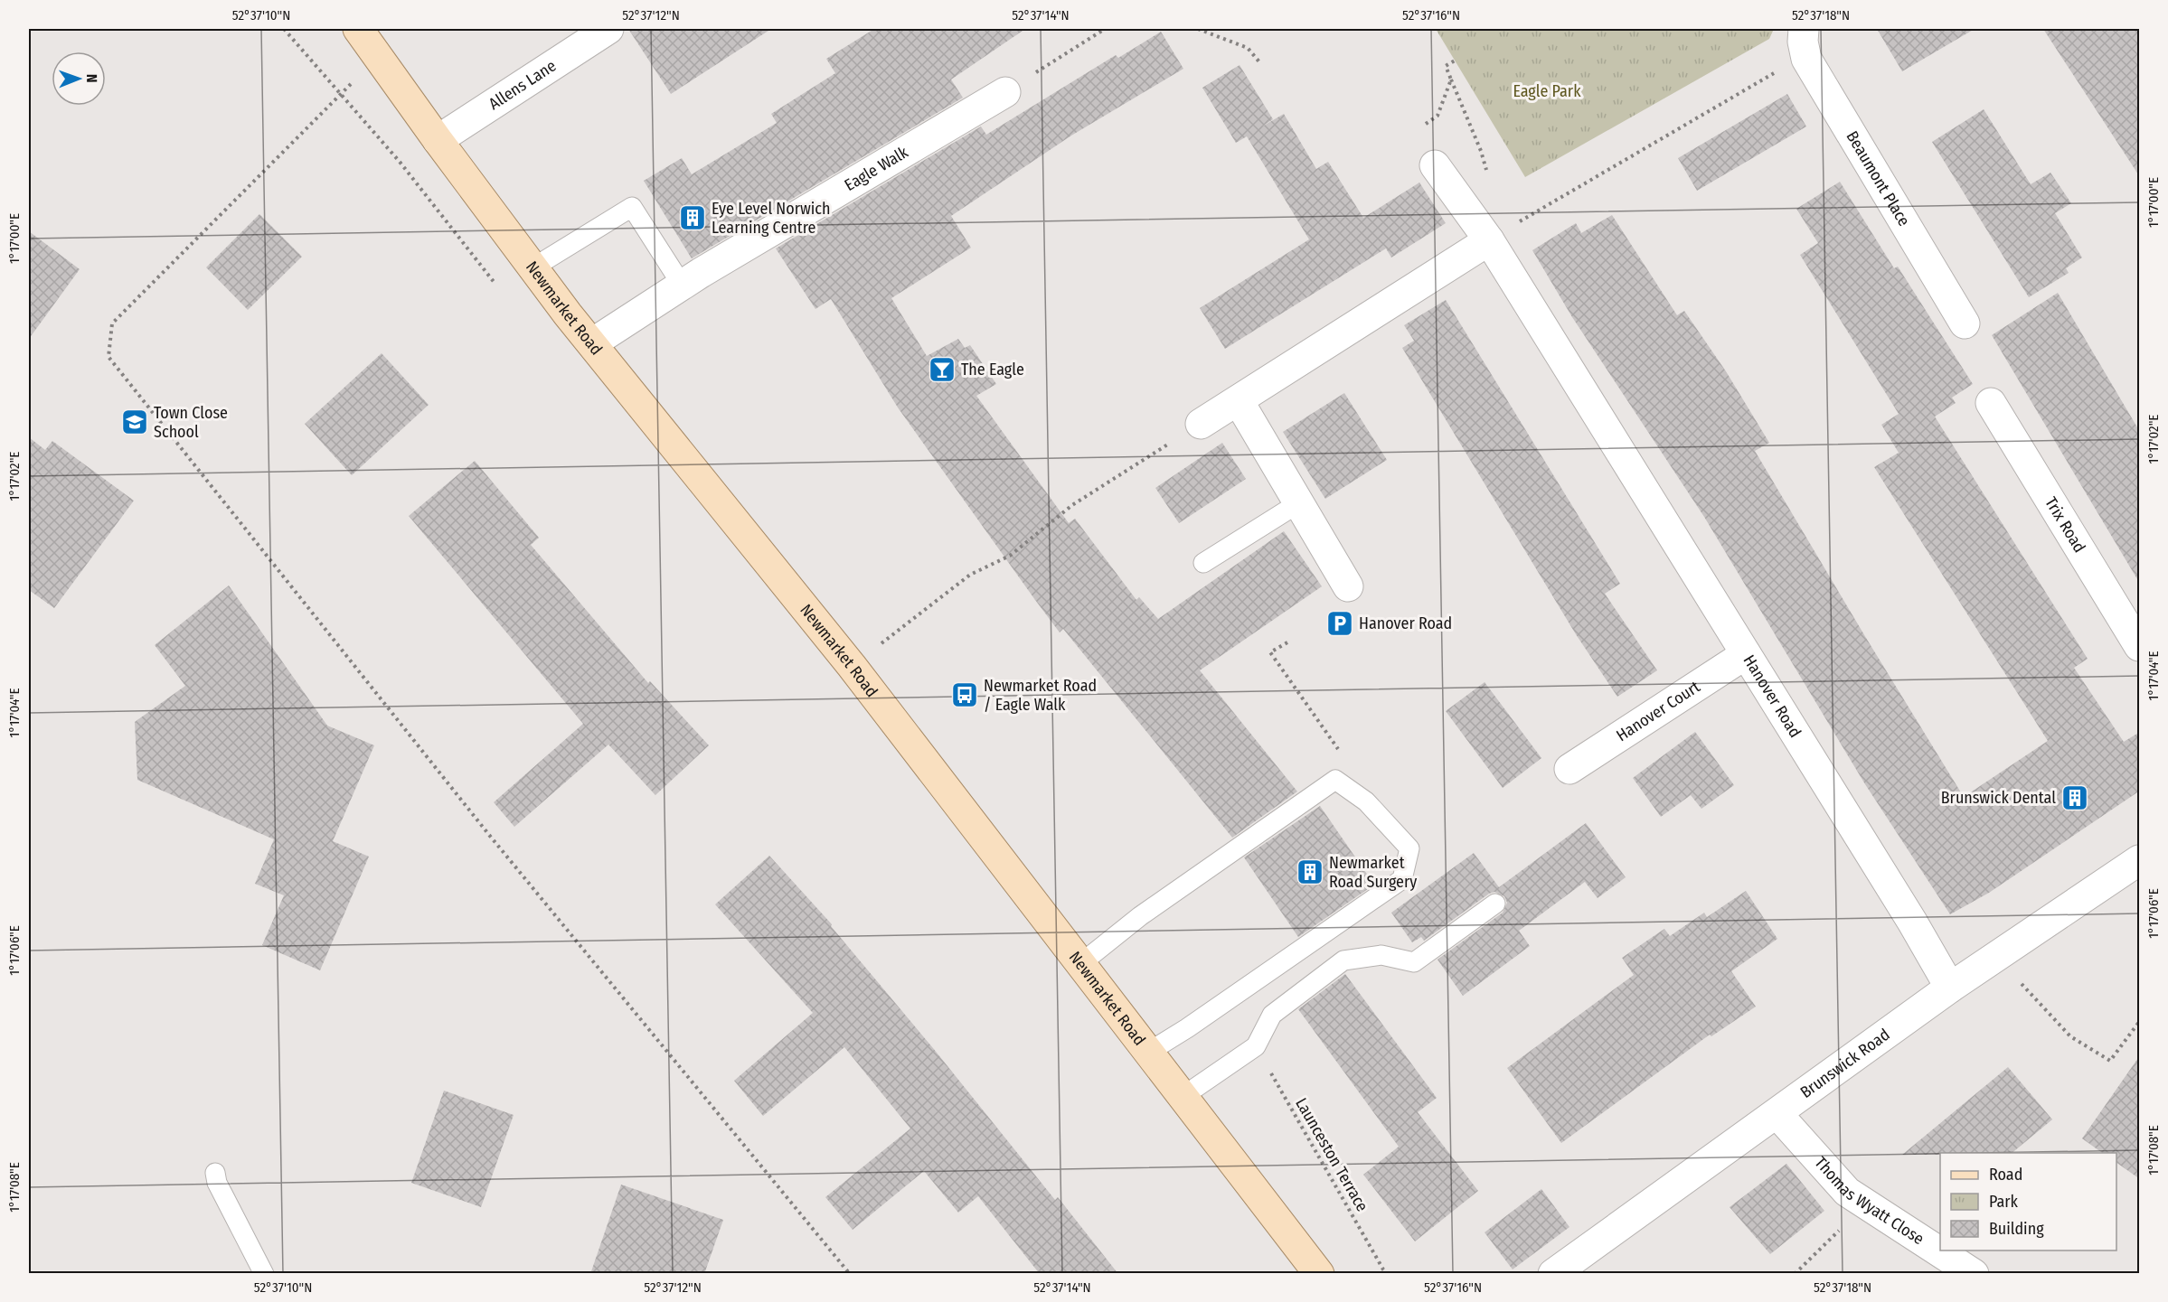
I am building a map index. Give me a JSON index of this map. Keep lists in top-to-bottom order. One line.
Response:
{"streets":{"main road":["Newmarket Road"],"street":["Allens Lane","Eagle Walk","Beaumont Place","Trix Road","Hanover Road","Hanover Court","Brunswick Road","Thomas Wyatt Close"],"path":["Launceston Terrace"]},"crossings":[["Allens Lane","Newmarket Road"],["Eagle Walk","Newmarket Road"],["Hanover Road","Hanover Court"],["Hanover Road","Brunswick Road"],["Brunswick Road","Thomas Wyatt Close"]],"parks":["Eagle Park"],"places":{"building":["Eye Level Norwich Learning Centre","Brunswick Dental","Newmarket Road Surgery"],"bar":["The Eagle"],"school or university":["Town Close School"],"parking":["Hanover Road"],"bus stop":["Newmarket Road / Eagle Walk"]},"legend":["Road","Park","Building"],"north":"right","coordinates":["52°37'10\"N","52°37'12\"N","52°37'14\"N","52°37'16\"N","52°37'18\"N","1°17'00\"E","1°17'02\"E","1°17'04\"E","1°17'06\"E","1°17'08\"E"]}
